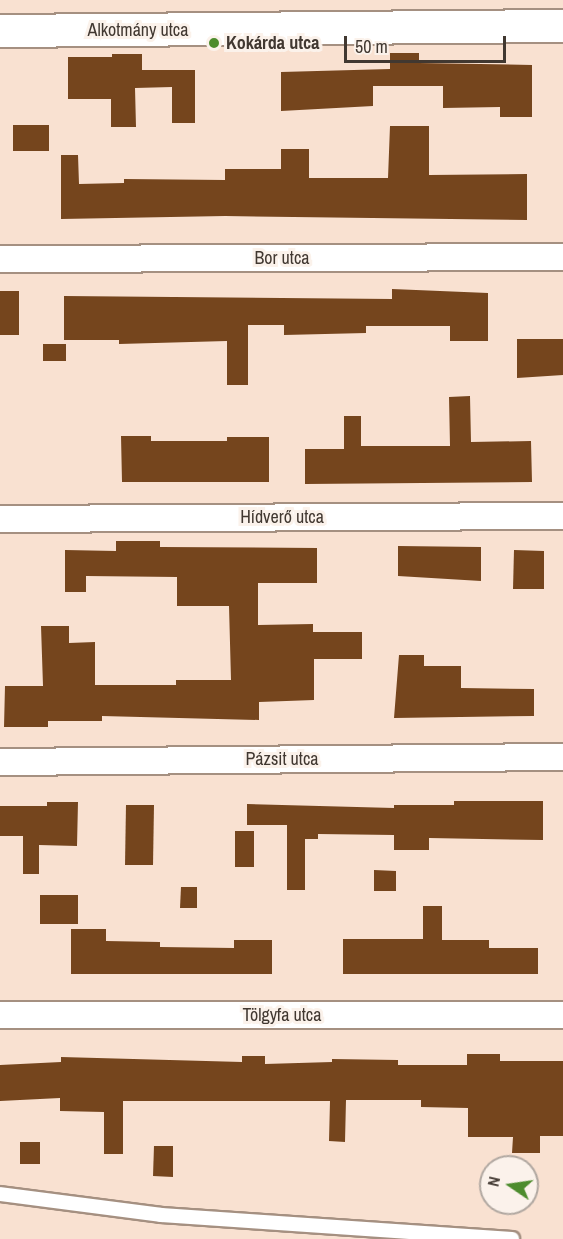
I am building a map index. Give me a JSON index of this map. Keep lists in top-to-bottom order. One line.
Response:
{"streets":{"street":["Alkotmány utca","Bor utca","Hídverő utca","Pázsit utca","Tölgyfa utca"]},"places":["Kokárda utca"],"scale_bar":"50 m","north":"left"}
